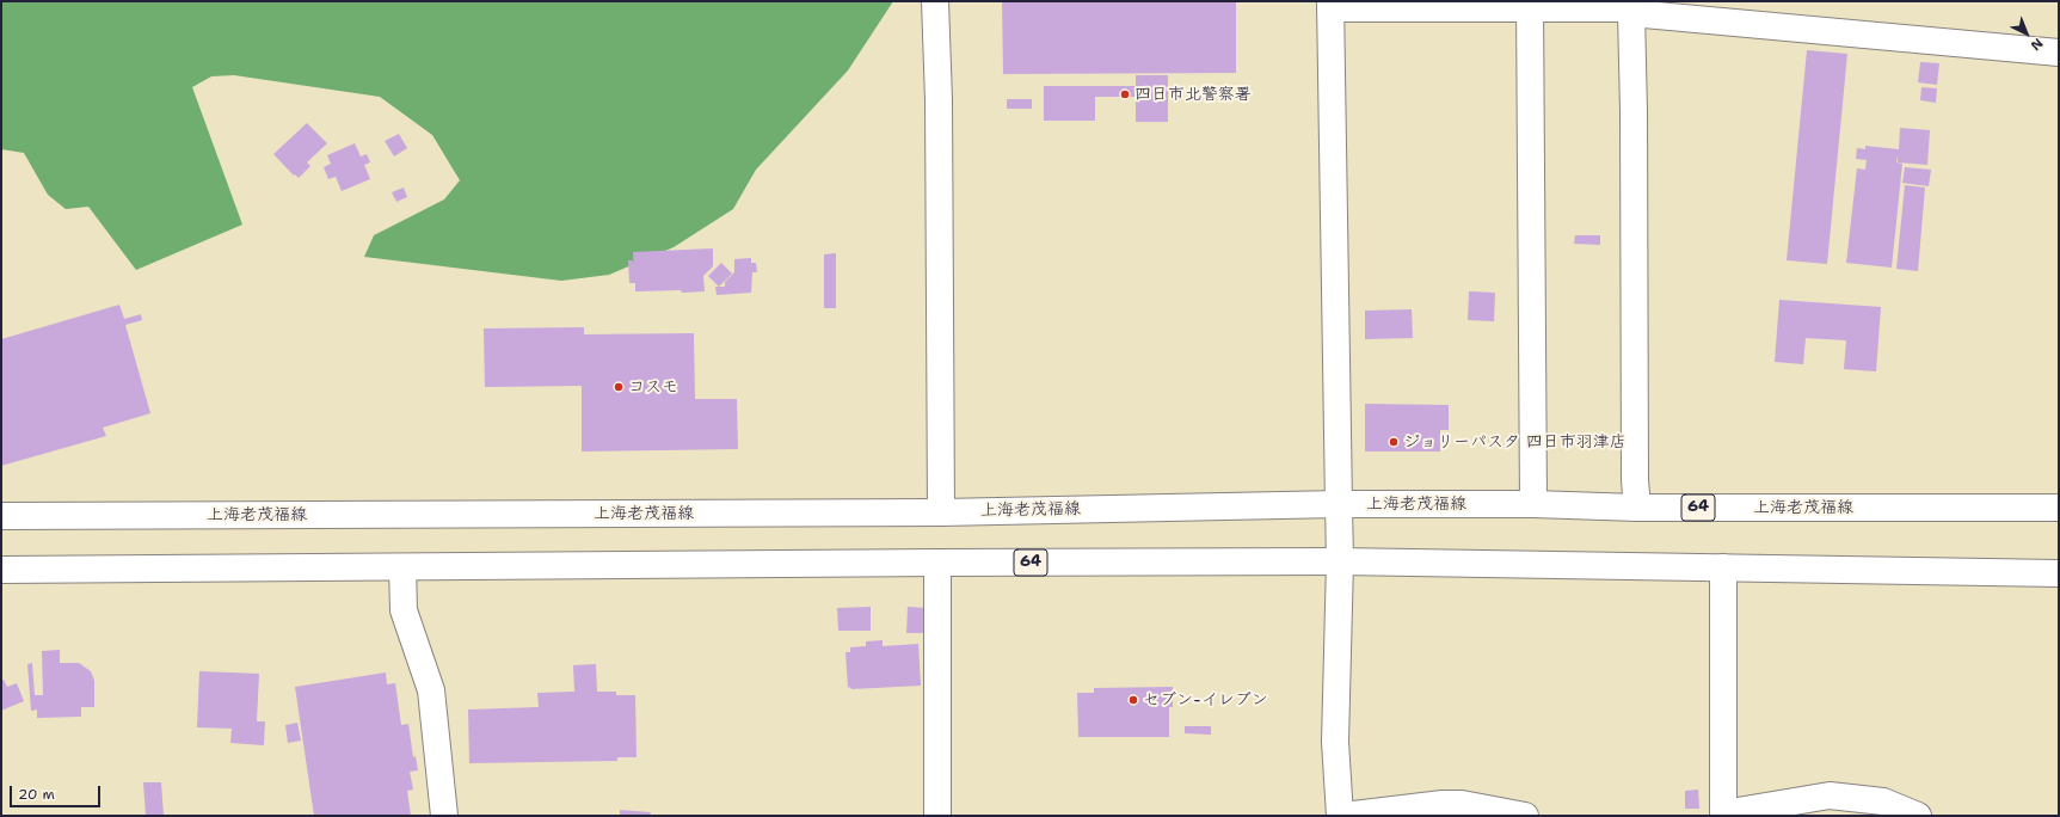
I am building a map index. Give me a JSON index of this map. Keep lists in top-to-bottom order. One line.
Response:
{"streets":{"street":["上海老茂福線","64"]},"places":["四日市北警察署","コスモ","ジョリーパスタ 四日市羽津店","セブン-イレブン"],"scale_bar":"20 m","north":"bottom right"}
